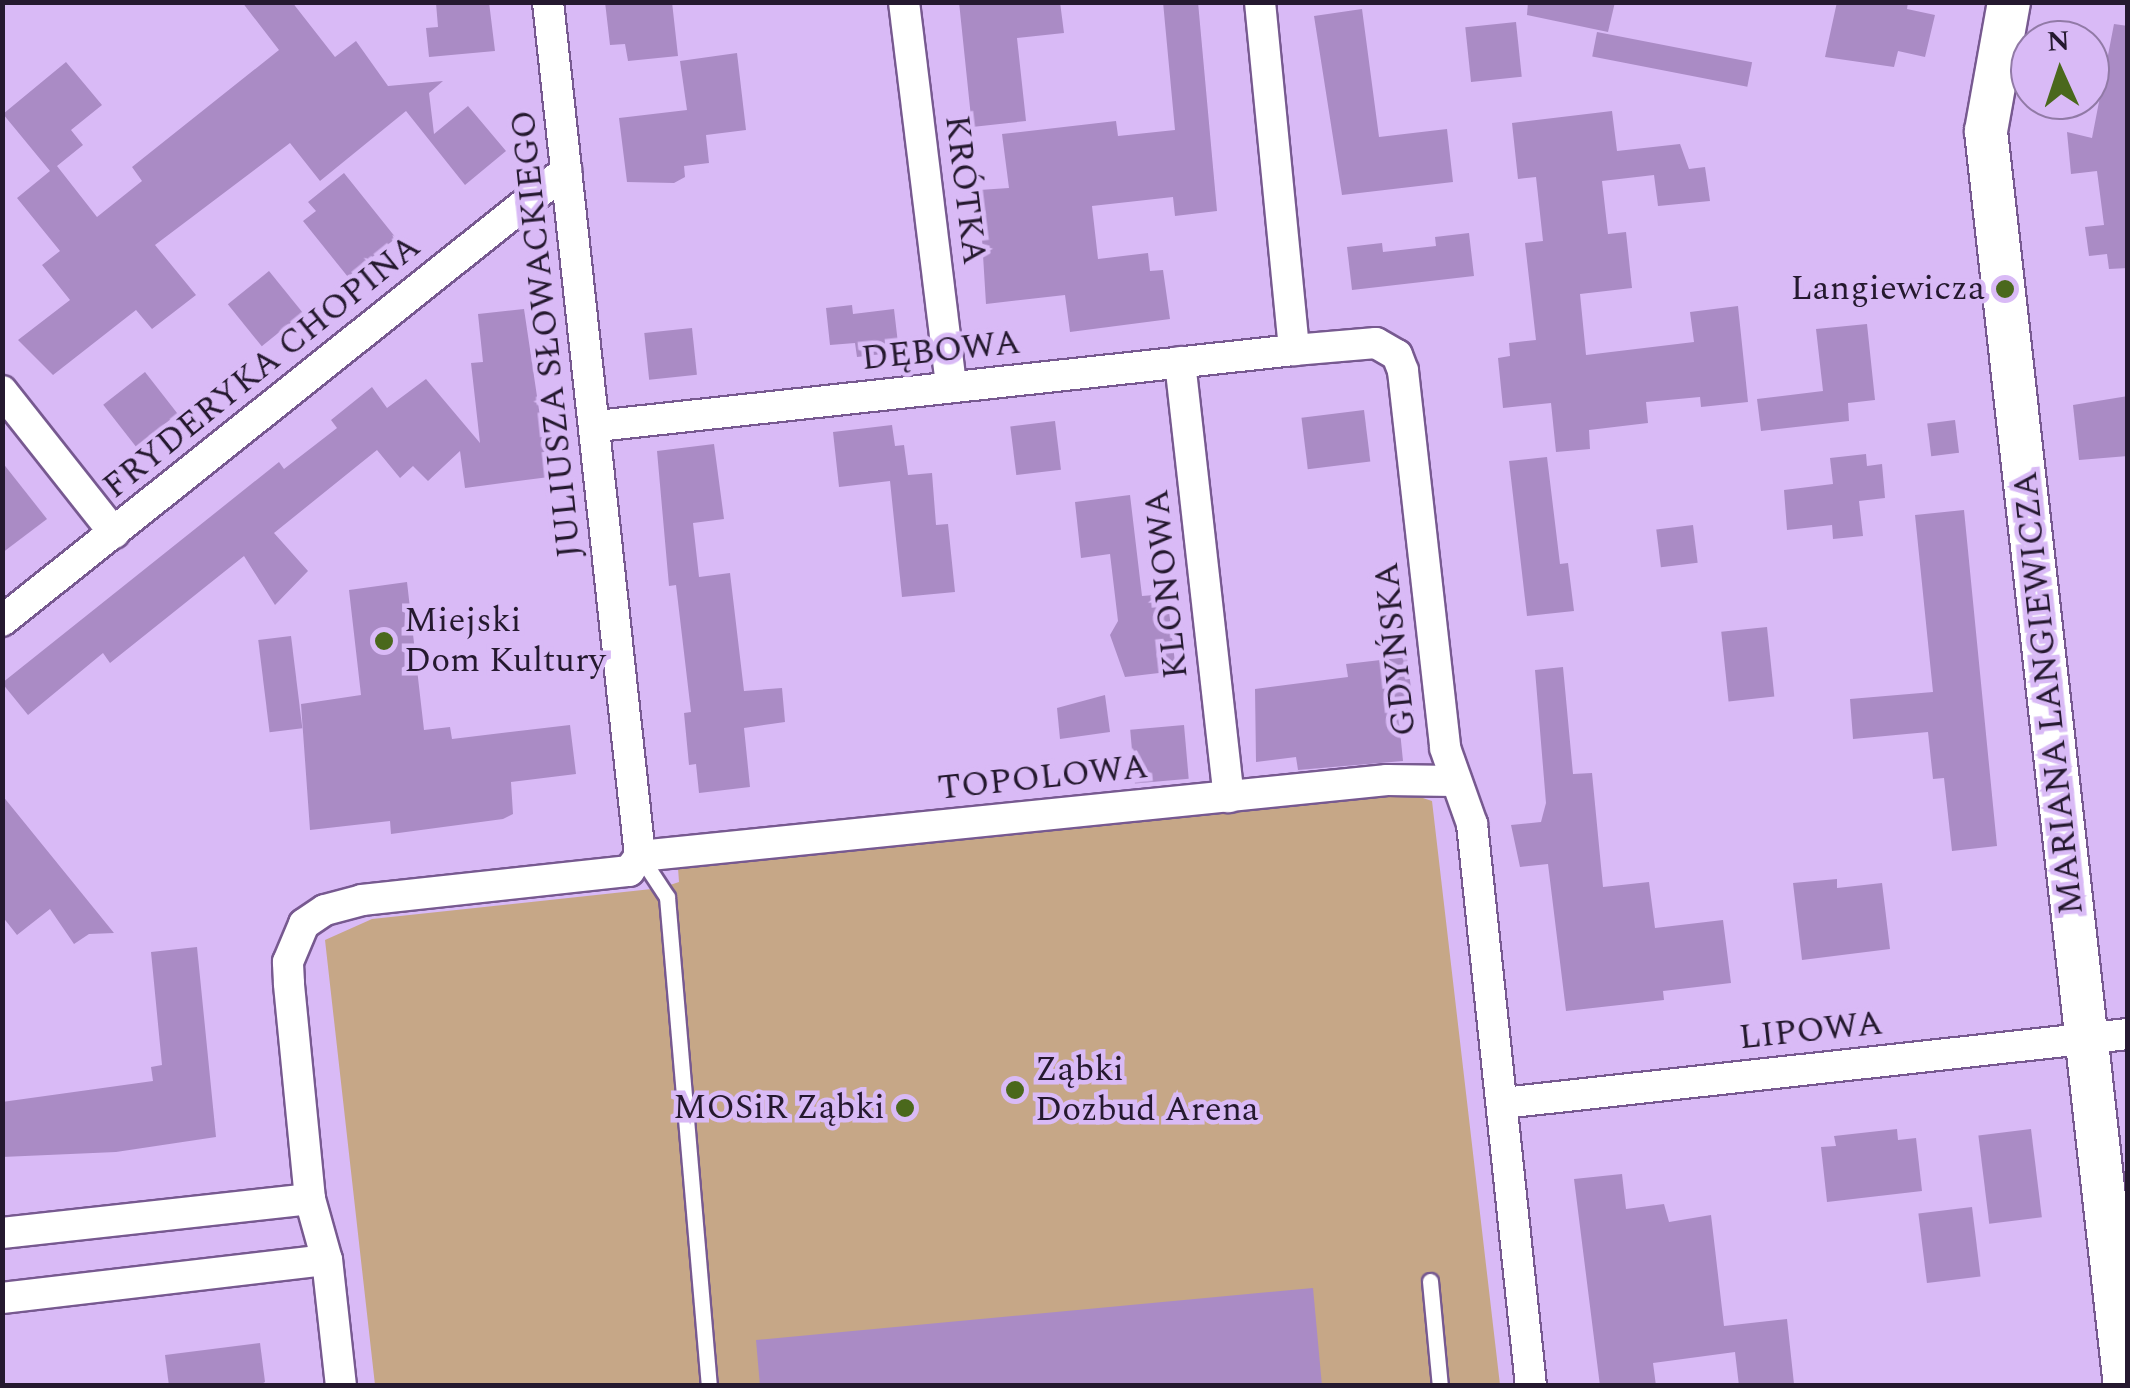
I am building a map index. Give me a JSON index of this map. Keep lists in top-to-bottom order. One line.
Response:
{"streets":{"street":["KRÓTKA","JULIUSZA SŁOWACKIEGO","DĘBOWA","FRYDERYKA CHOPINA","KLONOWA","GDYŃSKA","MARIANA LANGIEWICZA","TOPOLOWA","LIPOWA"]},"crossings":[["KRÓTKA","DĘBOWA"],["JULIUSZA SŁOWACKIEGO","DĘBOWA"],["JULIUSZA SŁOWACKIEGO","FRYDERYKA CHOPINA"],["JULIUSZA SŁOWACKIEGO","TOPOLOWA"],["DĘBOWA","KLONOWA"],["DĘBOWA","GDYŃSKA"],["KLONOWA","TOPOLOWA"],["GDYŃSKA","TOPOLOWA"],["GDYŃSKA","LIPOWA"],["MARIANA LANGIEWICZA","LIPOWA"]],"places":["Langiewicza","Miejski Dom Kultury","Ząbki Dozbud Arena","MOSiR Ząbki"],"north":"top"}
